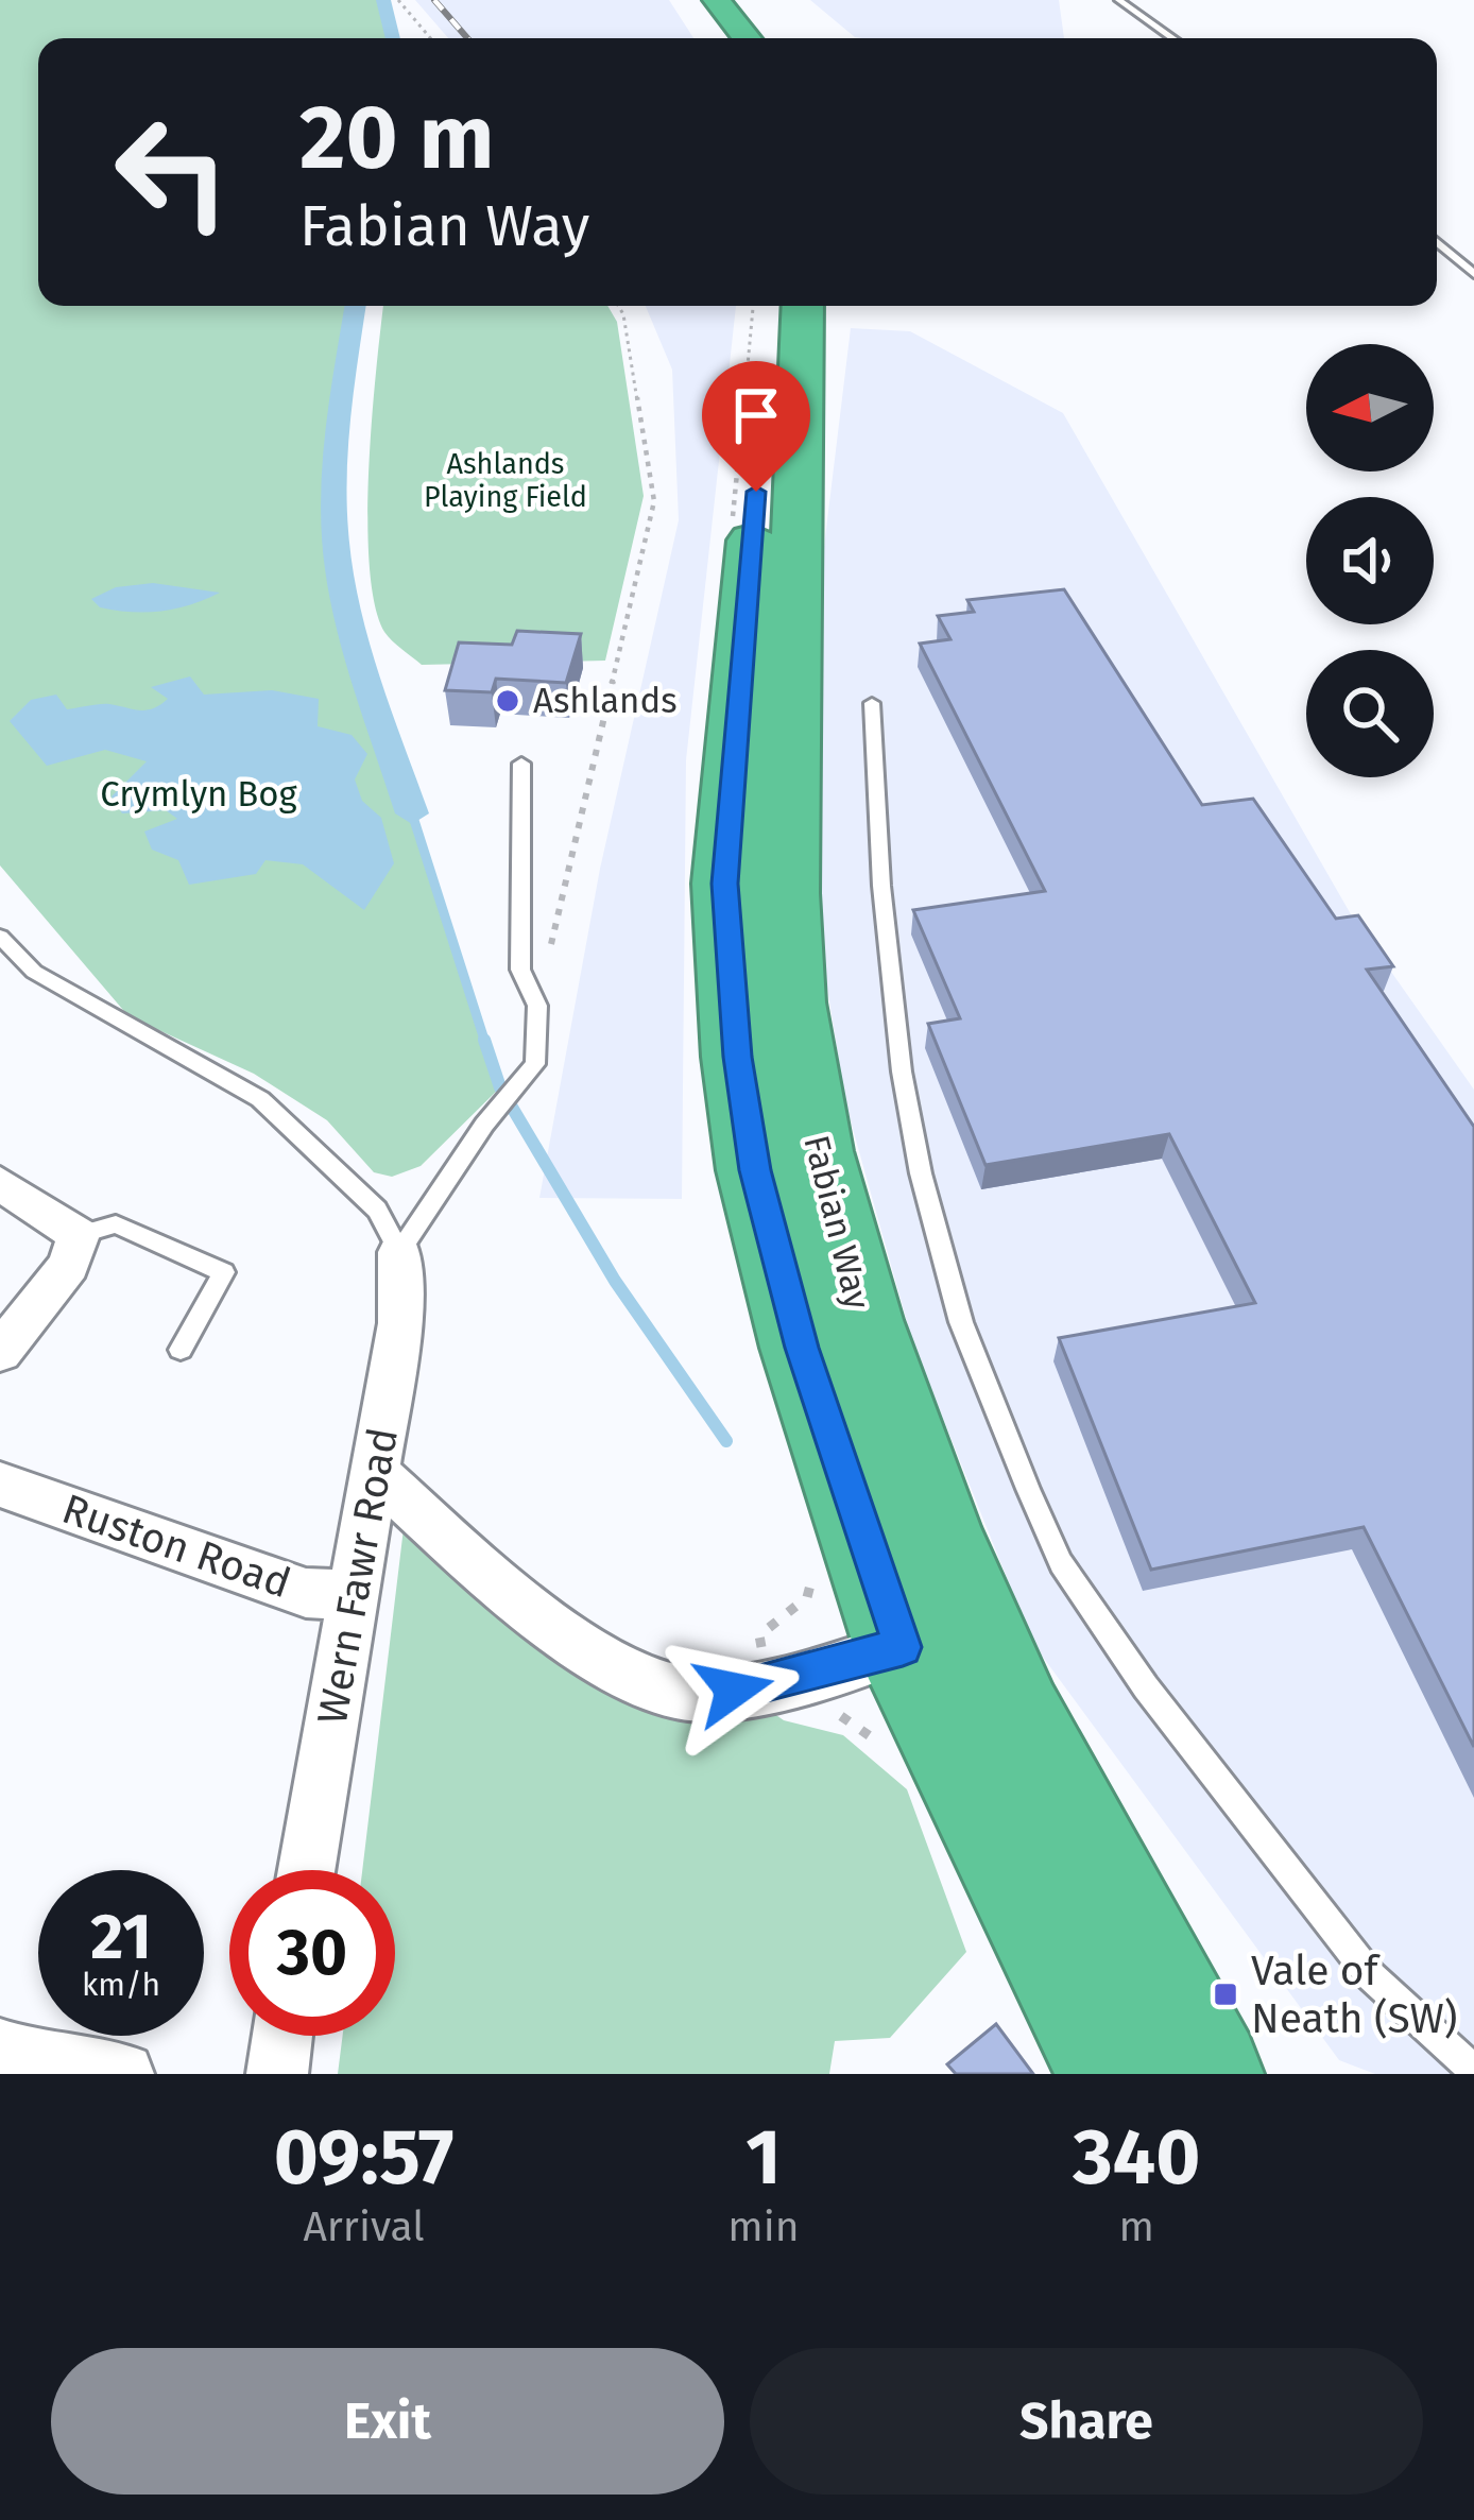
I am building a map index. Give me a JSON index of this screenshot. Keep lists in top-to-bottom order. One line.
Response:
{"streets":{"highway":["Fabian Way"],"street":["Ruston Road","Wern Fawr Road"]},"crossings":[["Ruston Road","Wern Fawr Road"]],"parks":["Ashlands Playing Field","Crymlyn Bog"],"places":{"other":["Ashlands"],"transit":["Vale of Neath (SW)"]},"north":"left","page":{"turn":["20 m","Fabian Way"],"speed":"21 km/h","limit":"30","eta":["09:57","Arrival","1","min","340","m"],"buttons":["Exit","Share"]}}
